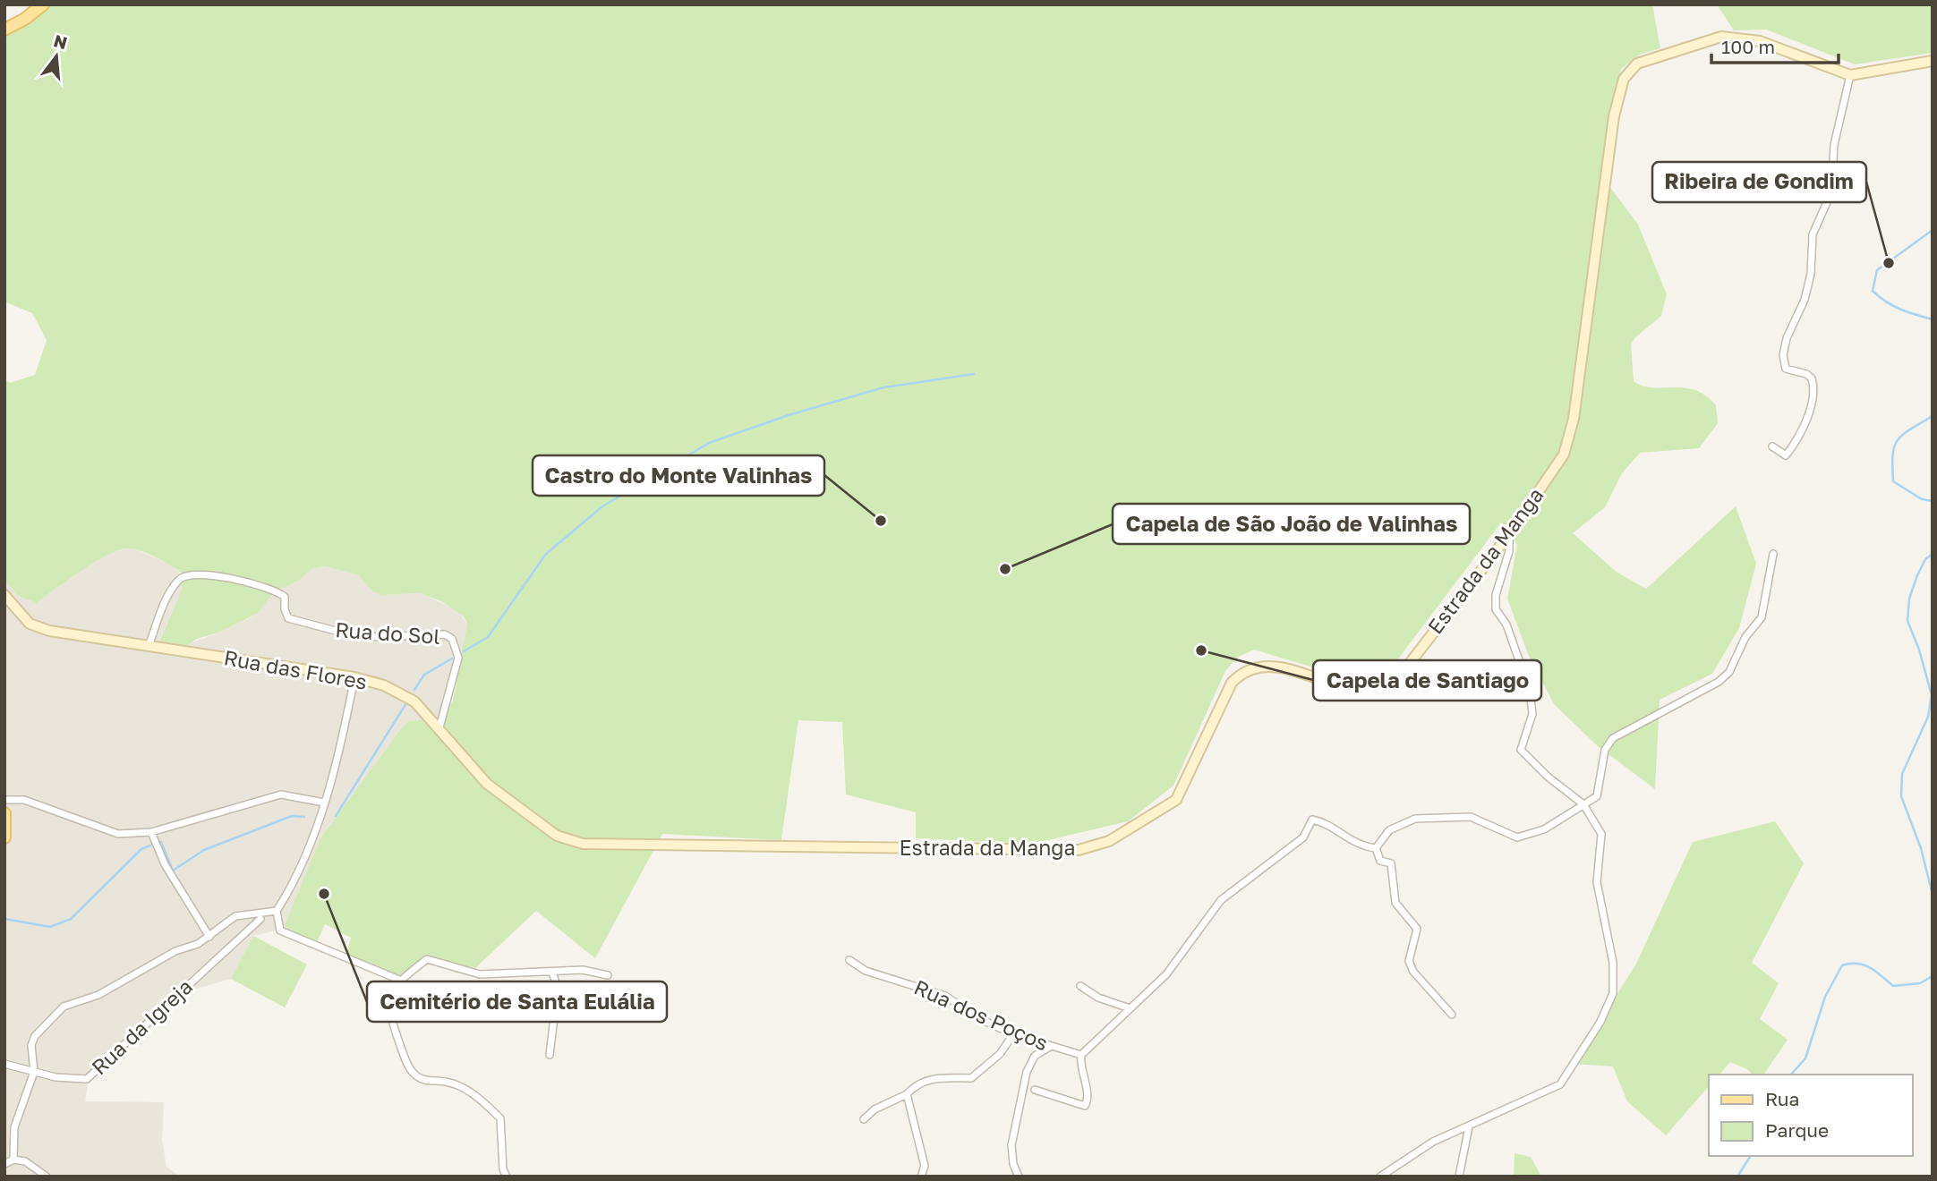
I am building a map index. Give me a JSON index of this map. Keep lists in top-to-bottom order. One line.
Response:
{"streets":{"street":["Estrada da Manga","Rua do Sol","Rua das Flores","Rua dos Poços","Rua da Igreja"]},"crossings":[["Estrada da Manga","Rua das Flores"],["Rua do Sol","Rua das Flores"]],"places":["Ribeira de Gondim","Castro do Monte Valinhas","Capela de São João de Valinhas","Capela de Santiago","Cemitério de Santa Eulália"],"legend":["Rua","Parque"],"scale_bar":"100 m","north":"top"}
